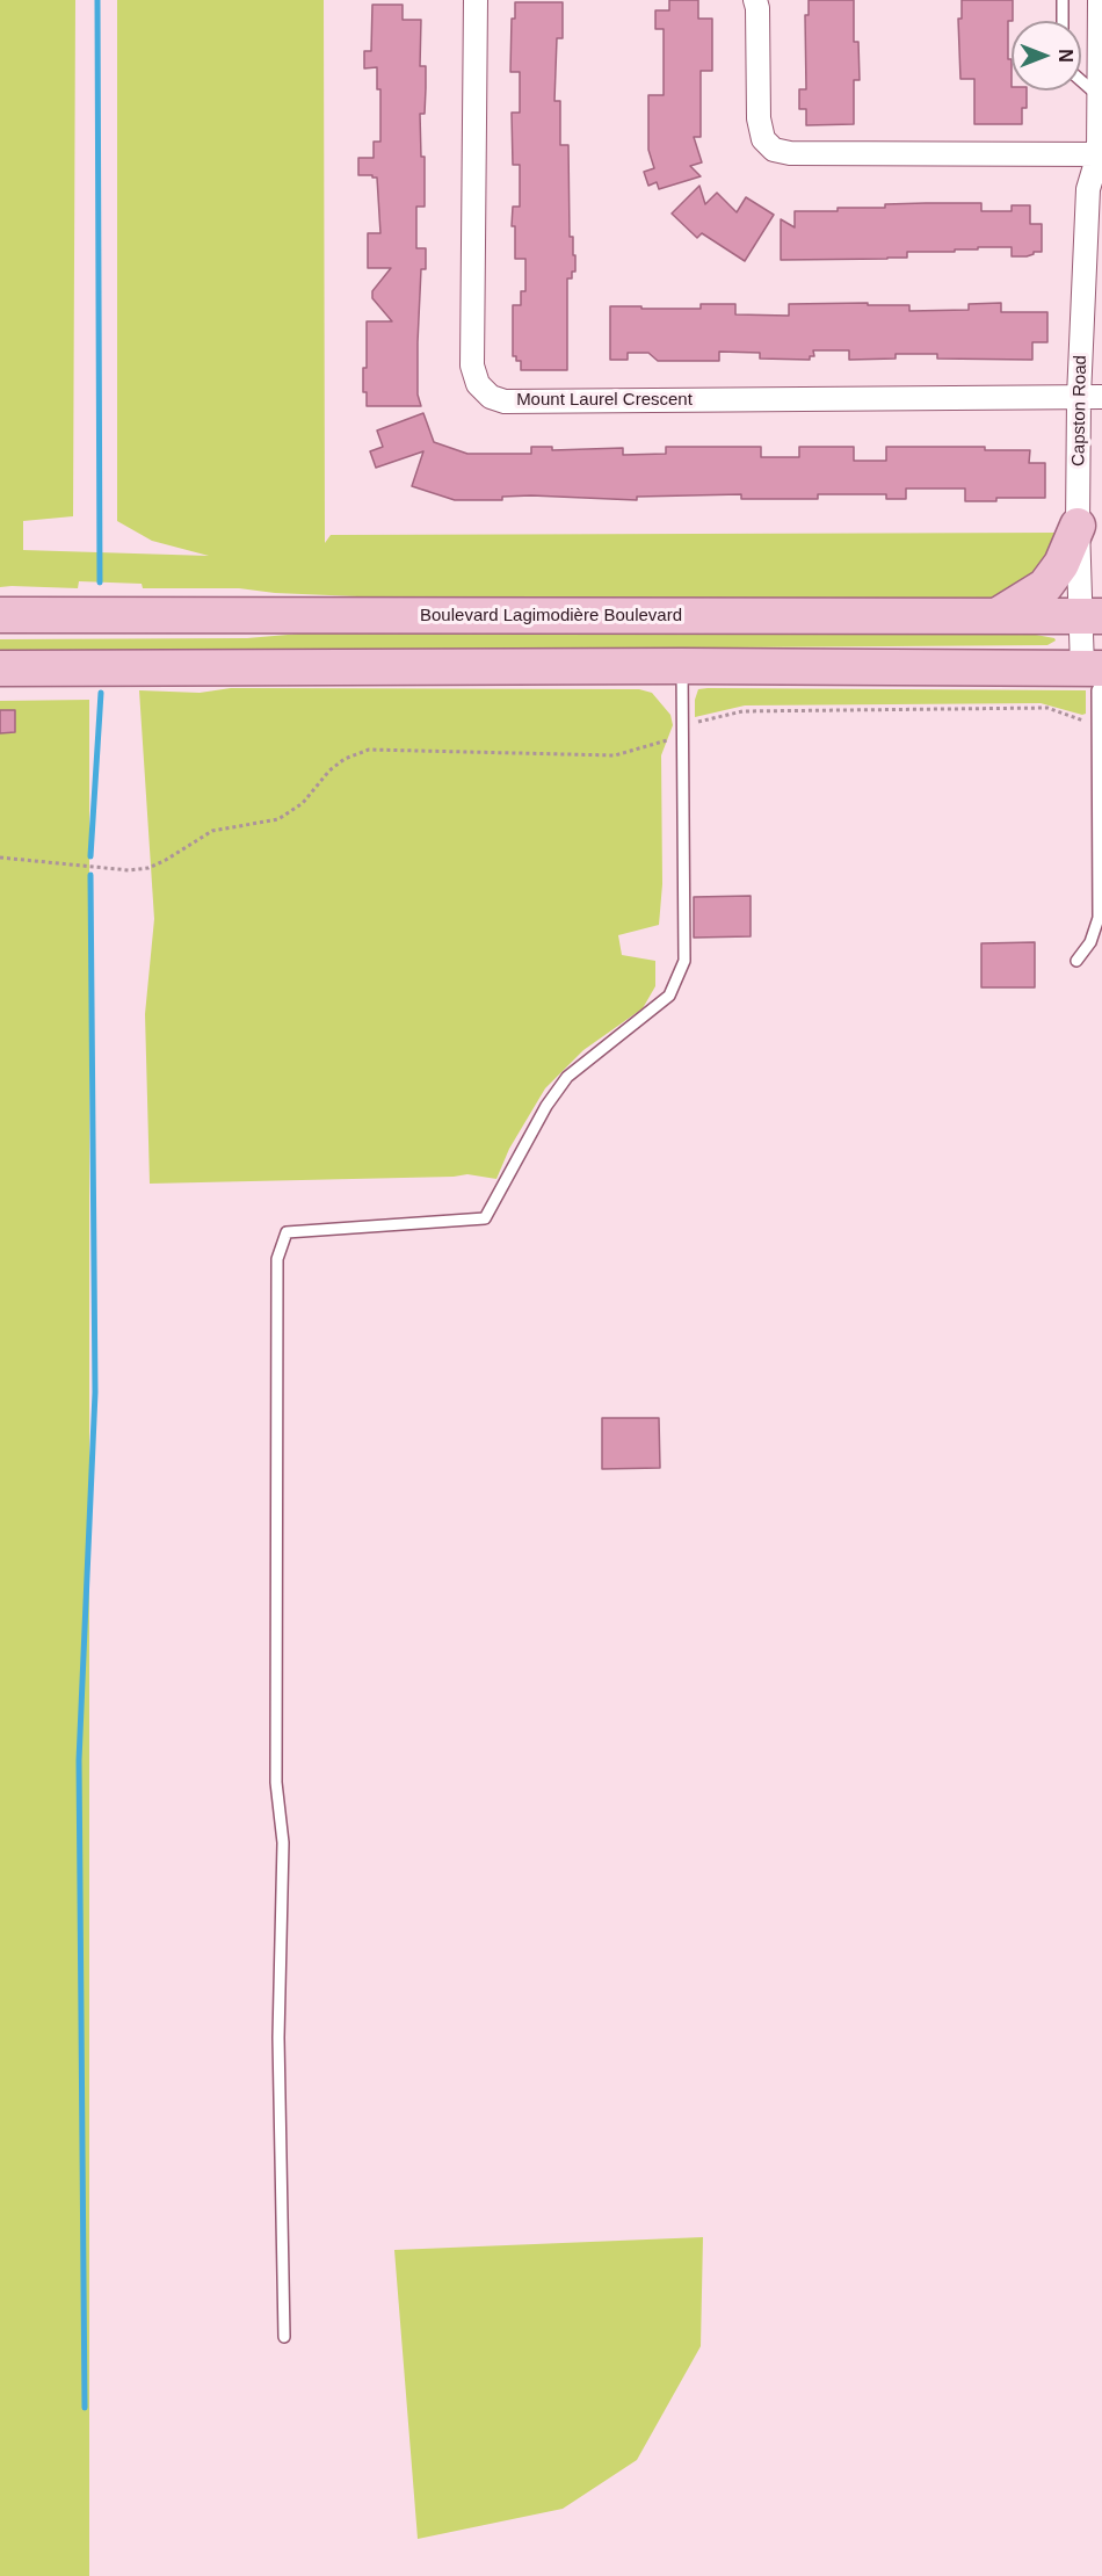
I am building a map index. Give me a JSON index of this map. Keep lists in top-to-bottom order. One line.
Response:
{"streets":{"main road":["Boulevard Lagimodière Boulevard"],"street":["Mount Laurel Crescent","Capston Road"]},"crossings":[["Mount Laurel Crescent","Capston Road"],["Capston Road","Boulevard Lagimodière Boulevard"]],"north":"right"}
